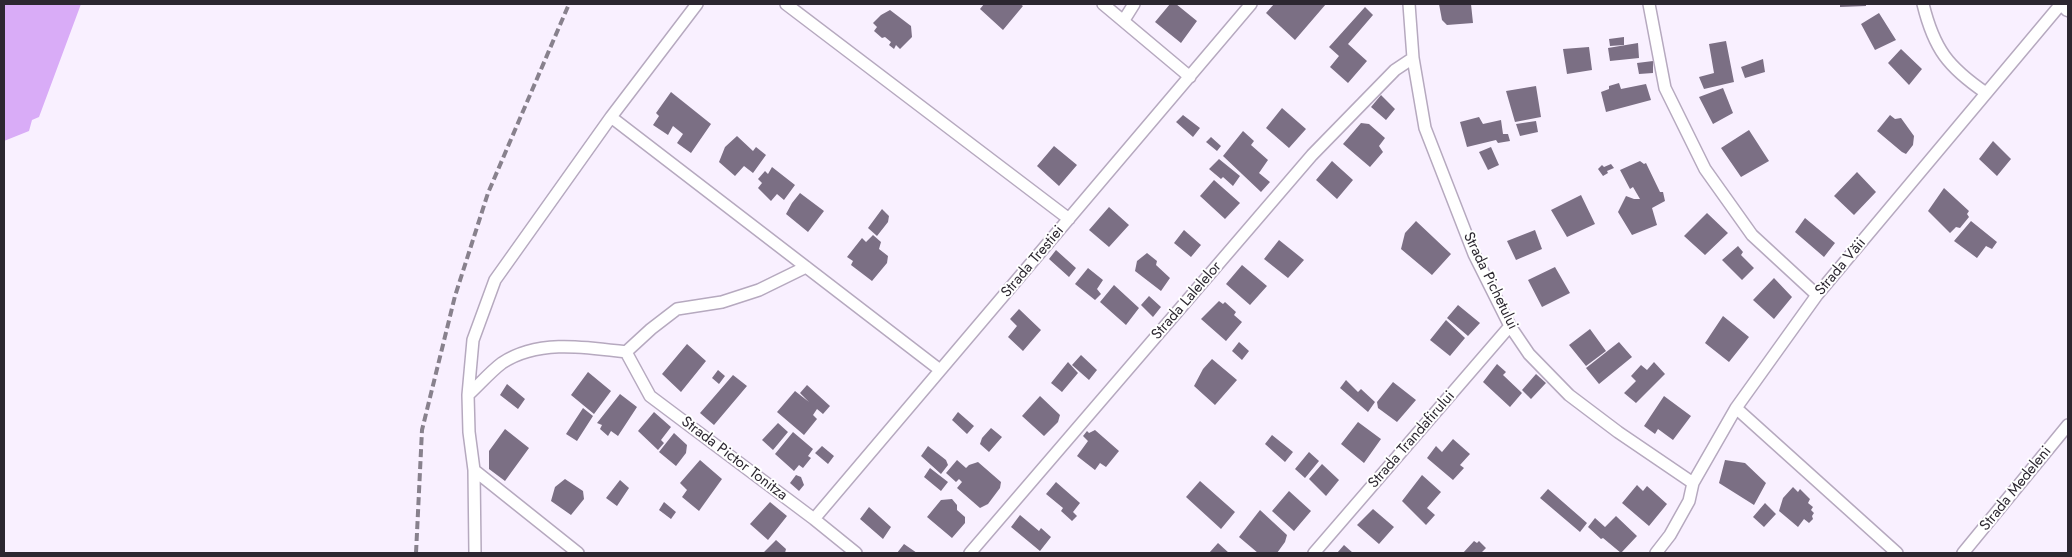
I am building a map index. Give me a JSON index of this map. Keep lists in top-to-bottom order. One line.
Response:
{"streets":{"street":["Strada Trestiei","Strada Văii","Strada Pichetului","Strada Lalelelor","Strada Trandafirului","Strada Pictor Tonitza","Strada Medeleni"]},"crossings":[["Strada Trestiei","Strada Pictor Tonitza"],["Strada Văii","Strada Pichetului"],["Strada Pichetului","Strada Lalelelor"],["Strada Pichetului","Strada Trandafirului"]]}
